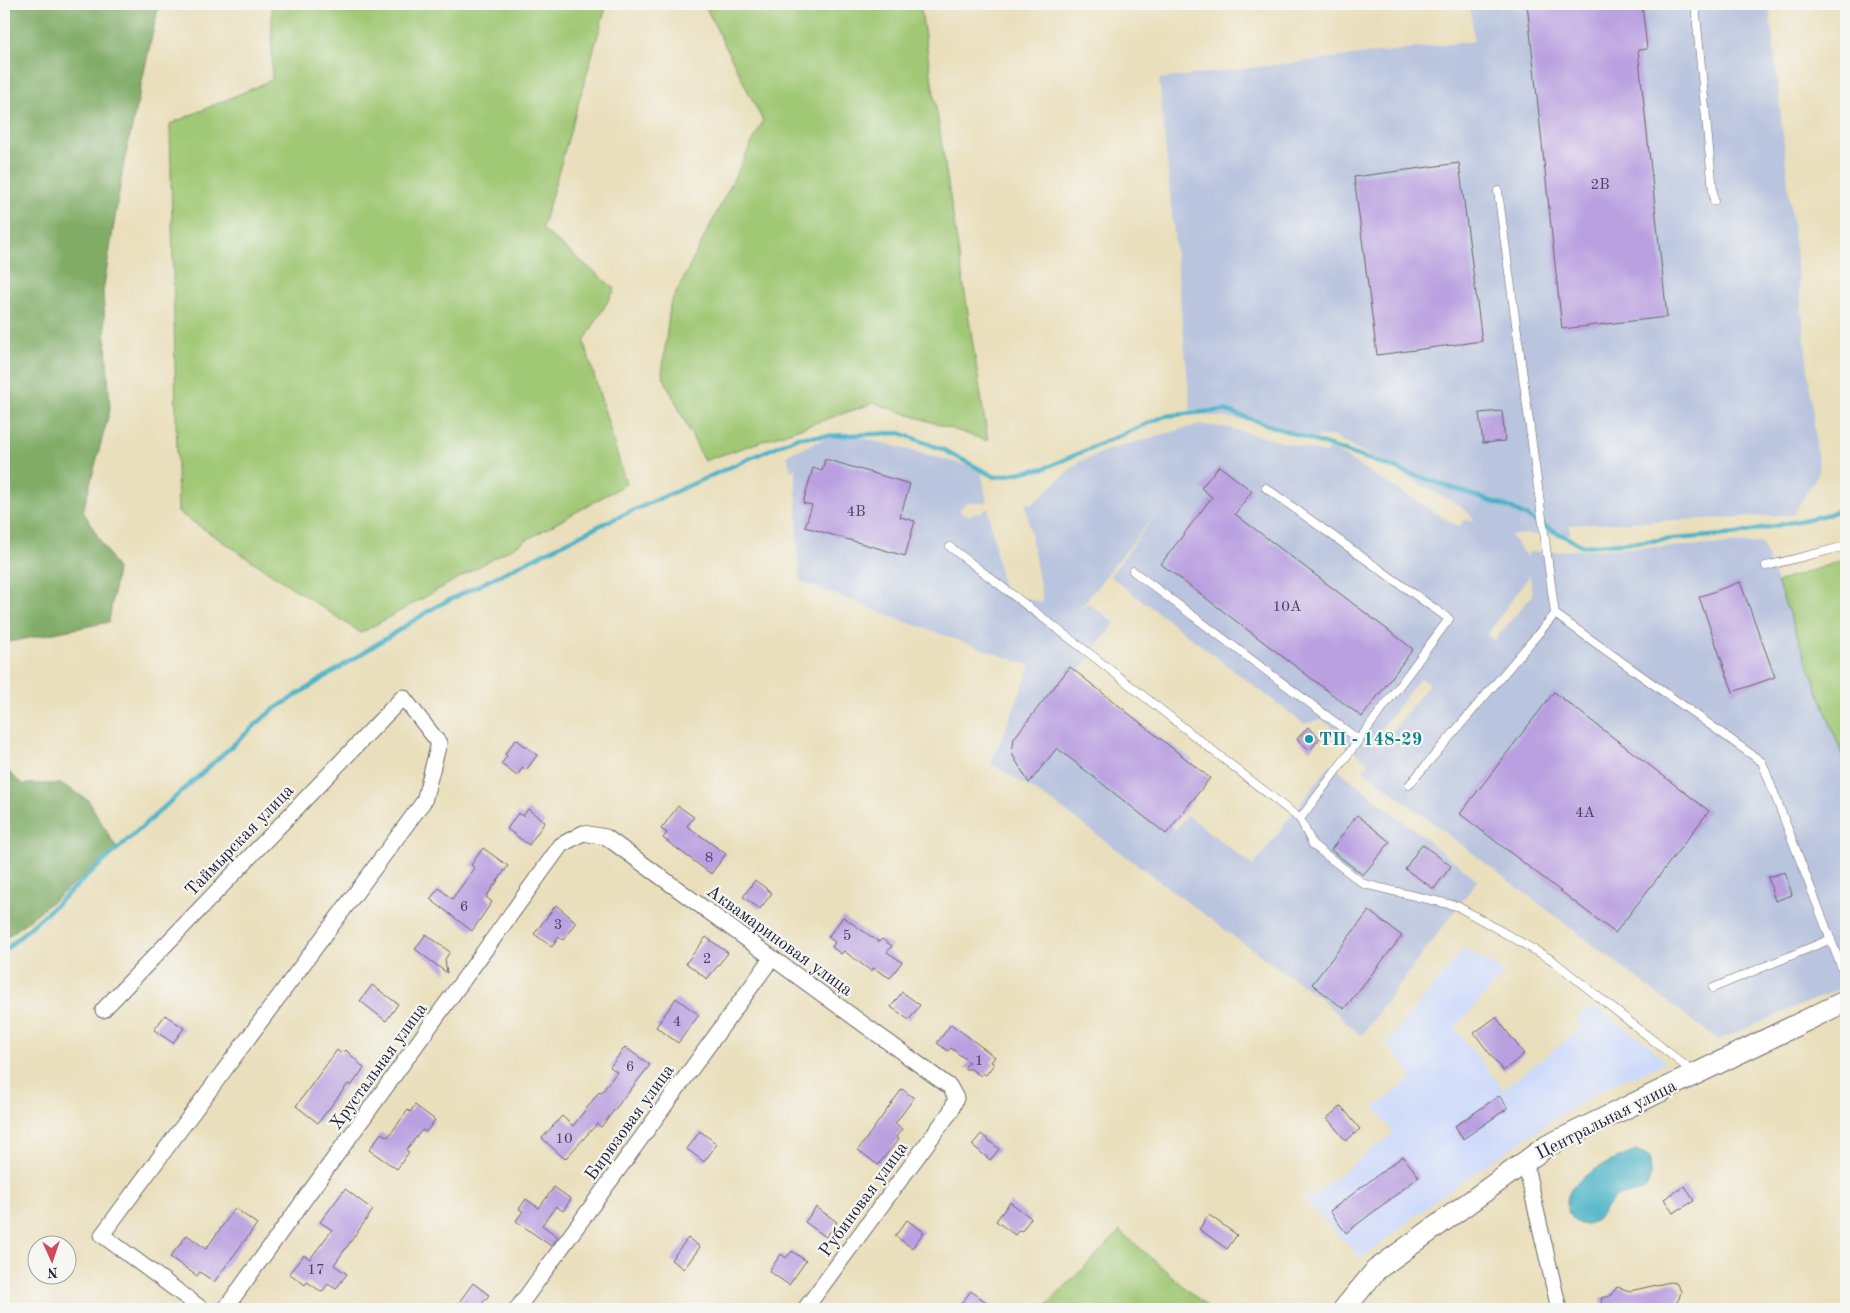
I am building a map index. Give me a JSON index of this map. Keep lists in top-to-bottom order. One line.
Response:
{"streets":{"main road":["Центральная улица"],"street":["Таймырская улица","Аквамариновая улица","Хрустальная улица","Бирюзовая улица","Рубиновая улица"]},"crossings":[["Аквамариновая улица","Хрустальная улица"],["Аквамариновая улица","Бирюзовая улица"],["Аквамариновая улица","Рубиновая улица"]],"places":["ТП - 148-29"],"house_numbers":["2В","4В","10А","4А","8","6","3","5","2","4","1","6","10","17"],"north":"bottom"}
